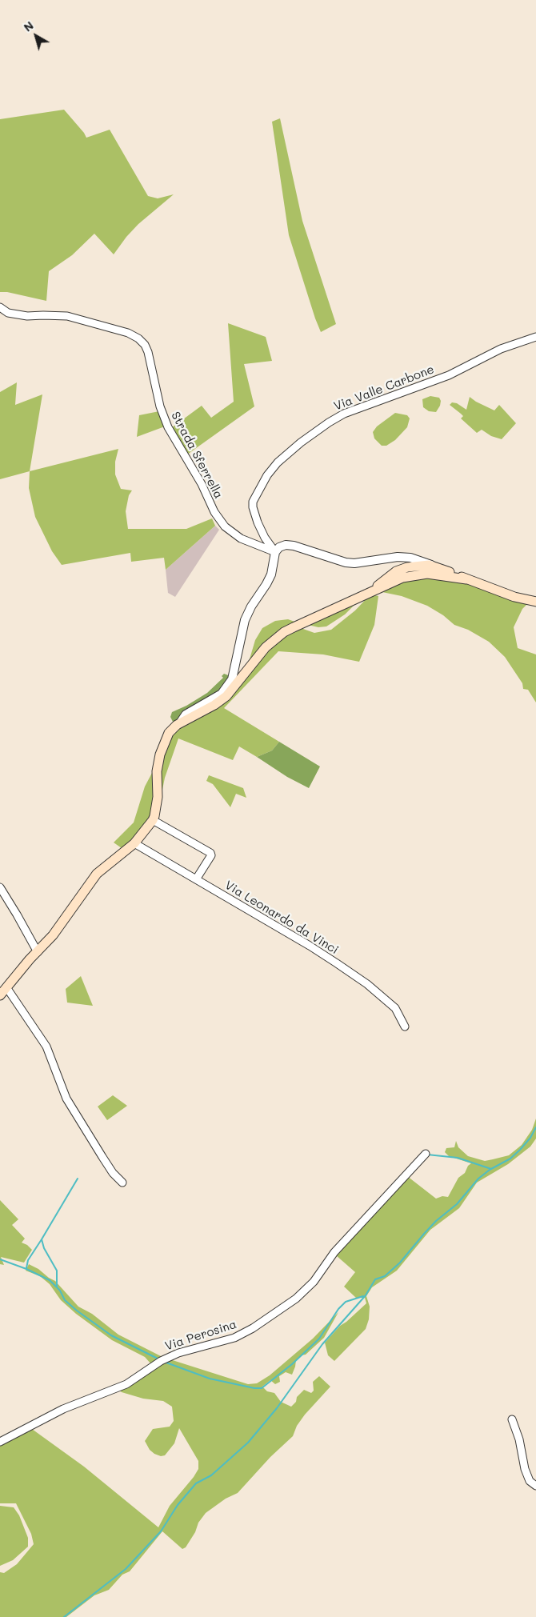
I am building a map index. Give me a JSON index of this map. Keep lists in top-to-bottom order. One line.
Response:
{"streets":{"street":["Via Valle Carbone","Strada Sferrella","Via Leonardo da Vinci","Via Perosina"]},"crossings":[["Via Valle Carbone","Strada Sferrella"]],"north":"top left"}
